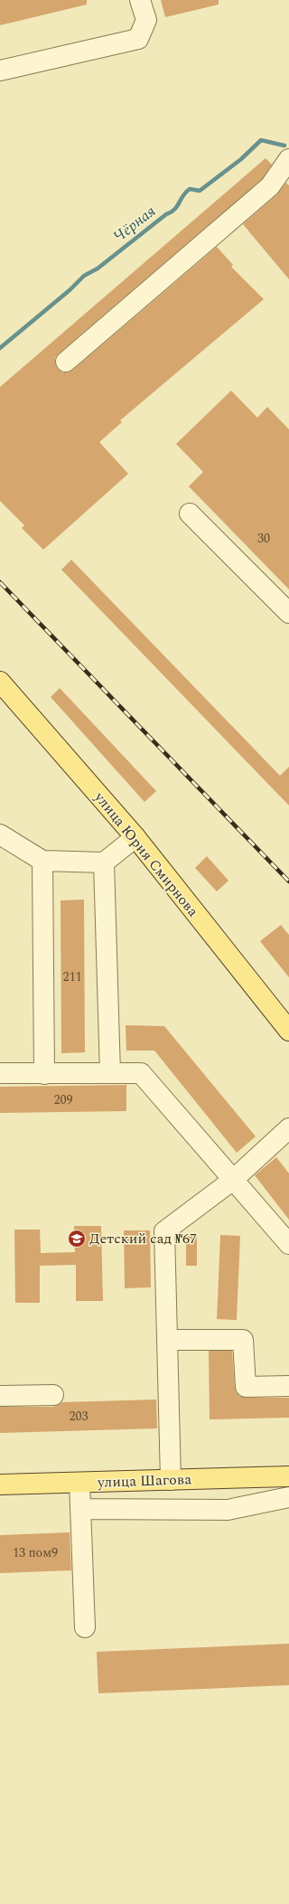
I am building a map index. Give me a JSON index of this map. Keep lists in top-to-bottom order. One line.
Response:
{"streets":{"main road":["улица Юрия Смирнова","улица Шагова"]},"water":["Чёрная"],"places":{"school or university":["Детский сад №67"]},"house_numbers":["30","211","209","203","13 пом9"]}
